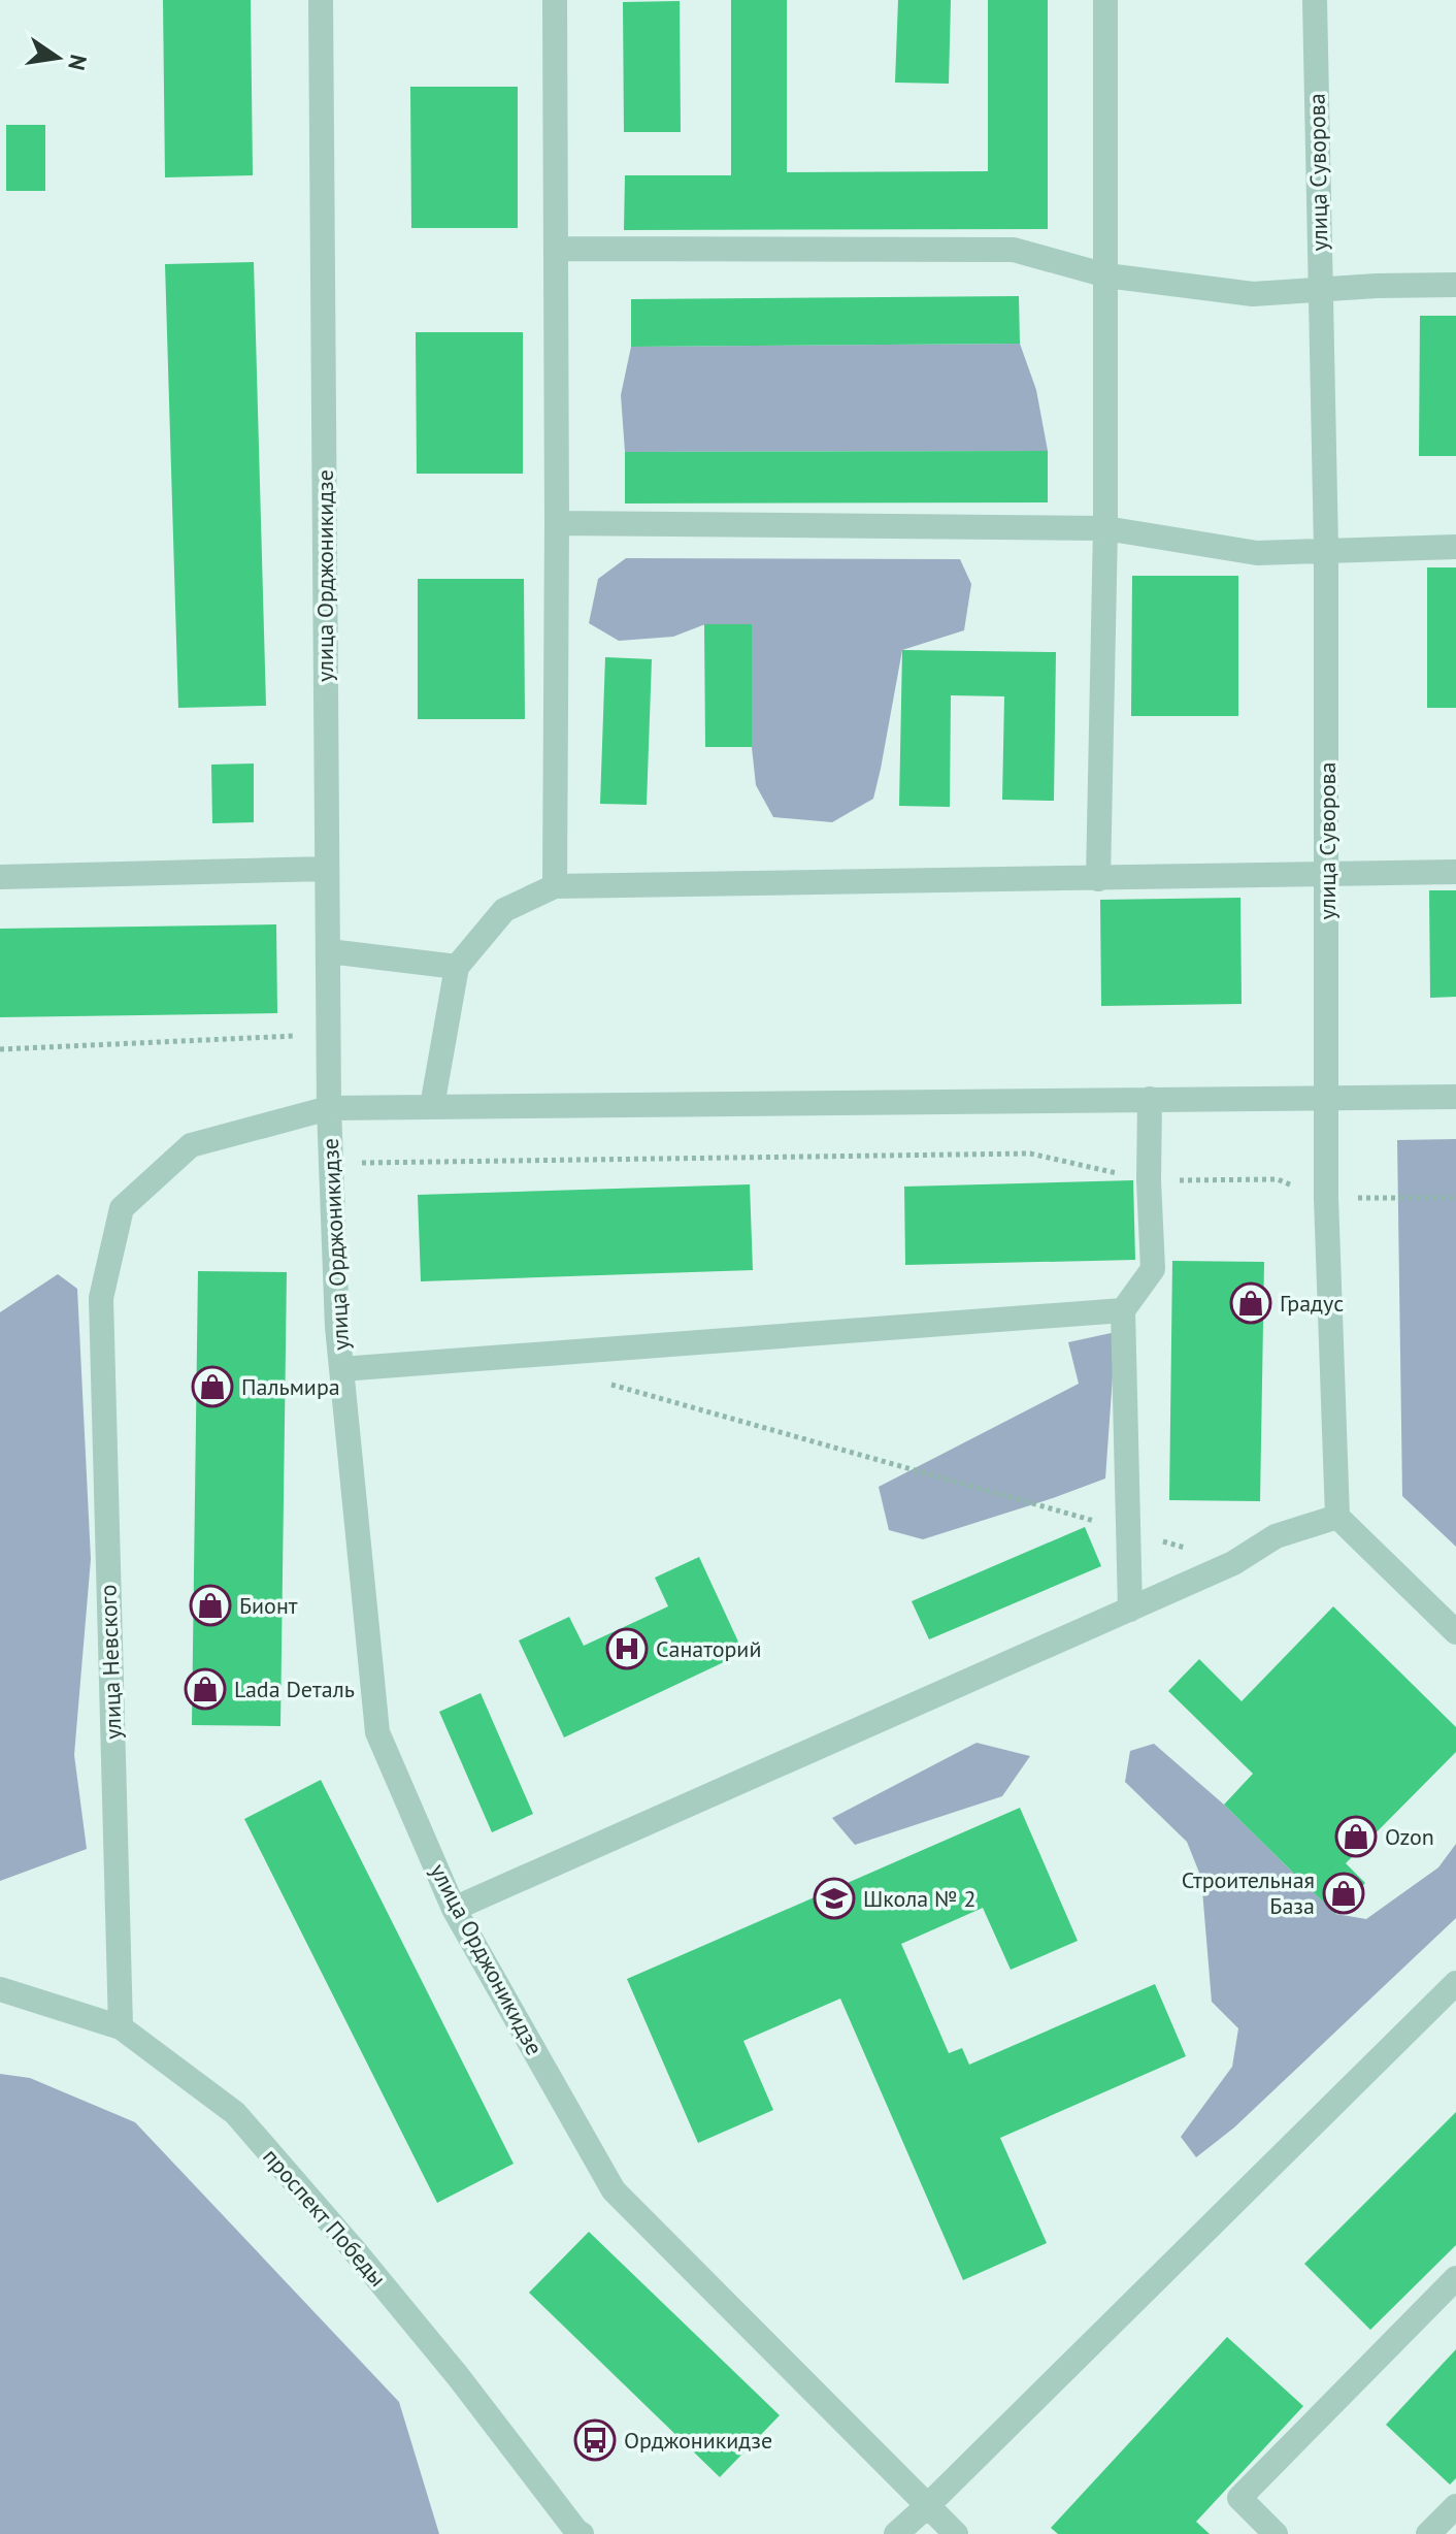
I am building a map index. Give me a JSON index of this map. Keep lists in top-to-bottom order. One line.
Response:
{"streets":{"street":["улица Суворова","улица Орджоникидзе","улица Невского","проспект Победы"]},"crossings":[["улица Суворова","улица Невского"],["улица Орджоникидзе","улица Невского"],["улица Невского","проспект Победы"]],"places":{"shop":["Градус","Пальмира","Бионт","Lada Dеталь","Ozon","Строительная База"],"hospital":["Санаторий"],"school or university":["Школа № 2"],"bus stop":["Орджоникидзе"]},"north":"right"}
